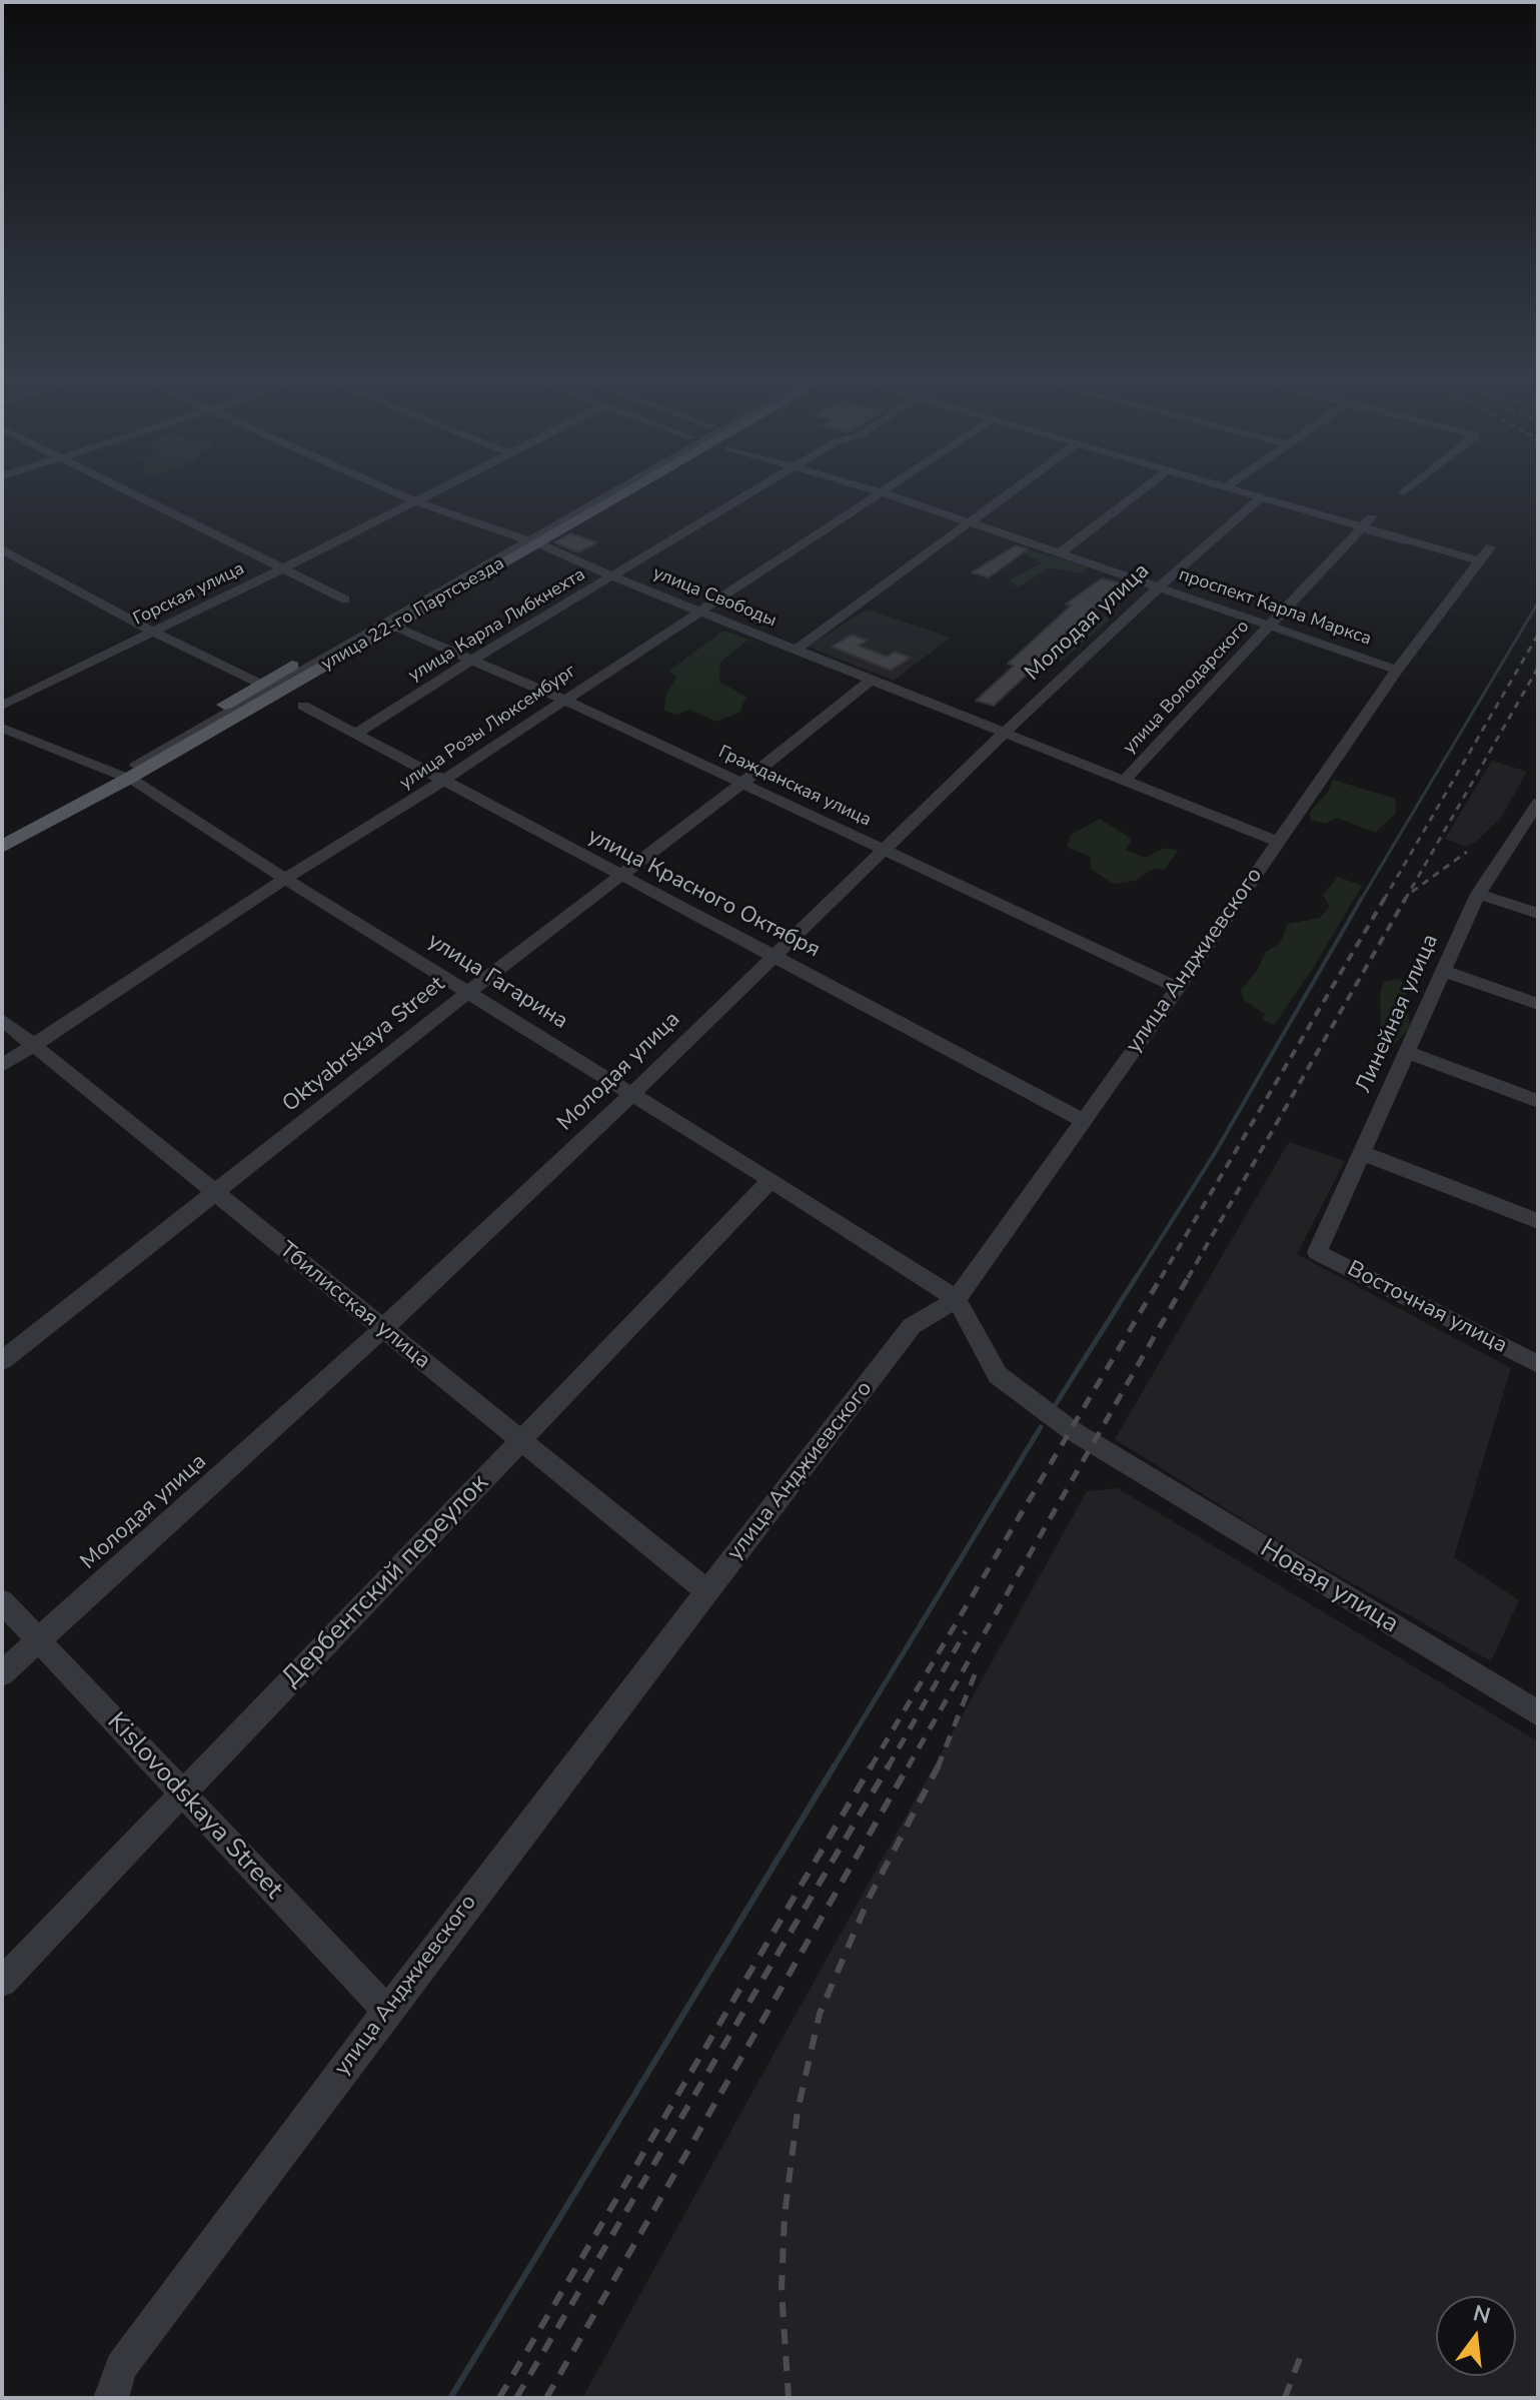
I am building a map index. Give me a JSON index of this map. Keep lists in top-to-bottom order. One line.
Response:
{"streets":{"main road":["улица 22-го Партсъезда"],"street":["Горская улица","улица Свободы","проспект Карла Маркса","Молодая улица","улица Карла Либкнехта","улица Володарского","улица Розы Люксембург","Гражданская улица","улица Красного Октября","улица Анджиевского","улица Гагарина","Линейная улица","Oktyabrskaya Street","Тбилисская улица","Восточная улица","Дербентский переулок","Новая улица","Kislovodskaya Street"]},"crossings":[["Горская улица","улица Свободы"],["улица Свободы","улица 22-го Партсъезда"],["улица Свободы","Молодая улица"],["улица Свободы","улица Карла Либкнехта"],["улица Свободы","улица Володарского"],["улица Свободы","улица Розы Люксембург"],["улица Свободы","улица Анджиевского"],["улица Свободы","Oktyabrskaya Street"],["проспект Карла Маркса","Молодая улица"],["проспект Карла Маркса","улица Володарского"],["проспект Карла Маркса","улица Розы Люксембург"],["проспект Карла Маркса","улица Анджиевского"],["улица 22-го Партсъезда","Гражданская улица"],["улица 22-го Партсъезда","улица Гагарина"],["Молодая улица","Гражданская улица"],["Молодая улица","улица Красного Октября"],["Молодая улица","улица Гагарина"],["Молодая улица","Тбилисская улица"],["Молодая улица","Kislovodskaya Street"],["улица Карла Либкнехта","Гражданская улица"],["улица Карла Либкнехта","улица Красного Октября"],["улица Розы Люксембург","Гражданская улица"],["улица Розы Люксембург","улица Красного Октября"],["улица Розы Люксембург","улица Гагарина"],["улица Розы Люксембург","Тбилисская улица"],["Гражданская улица","улица Анджиевского"],["Гражданская улица","Oktyabrskaya Street"],["улица Красного Октября","улица Анджиевского"],["улица Красного Октября","Oktyabrskaya Street"],["улица Анджиевского","улица Гагарина"],["улица Анджиевского","Тбилисская улица"],["улица Анджиевского","Новая улица"],["улица Анджиевского","Kislovodskaya Street"],["улица Гагарина","Oktyabrskaya Street"],["улица Гагарина","Дербентский переулок"],["улица Гагарина","Новая улица"],["Линейная улица","Восточная улица"],["Oktyabrskaya Street","Тбилисская улица"],["Тбилисская улица","Дербентский переулок"],["Дербентский переулок","Kislovodskaya Street"]],"north":"top"}
